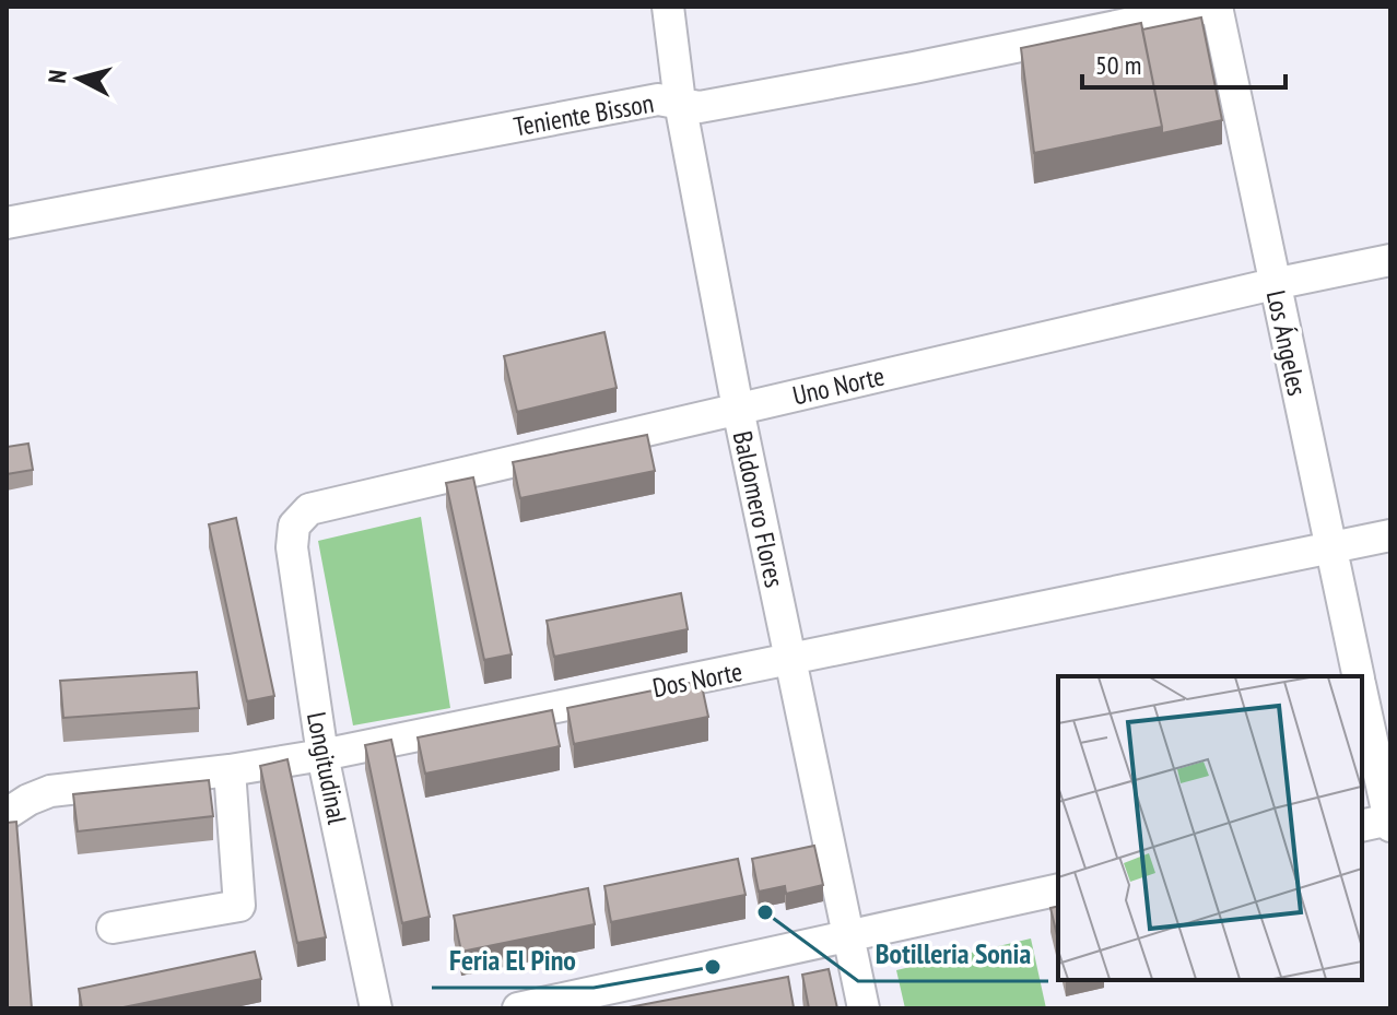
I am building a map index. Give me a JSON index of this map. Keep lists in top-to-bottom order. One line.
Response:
{"streets":{"street":["Teniente Bisson","Los Ángeles","Uno Norte","Baldomero Flores","Dos Norte","Longitudinal"]},"crossings":[["Teniente Bisson","Los Ángeles"],["Teniente Bisson","Baldomero Flores"],["Los Ángeles","Uno Norte"],["Los Ángeles","Dos Norte"],["Uno Norte","Baldomero Flores"],["Uno Norte","Longitudinal"],["Baldomero Flores","Dos Norte"],["Dos Norte","Longitudinal"]],"places":["Botilleria Sonia","Feria El Pino"],"scale_bar":"50 m","north":"left"}
